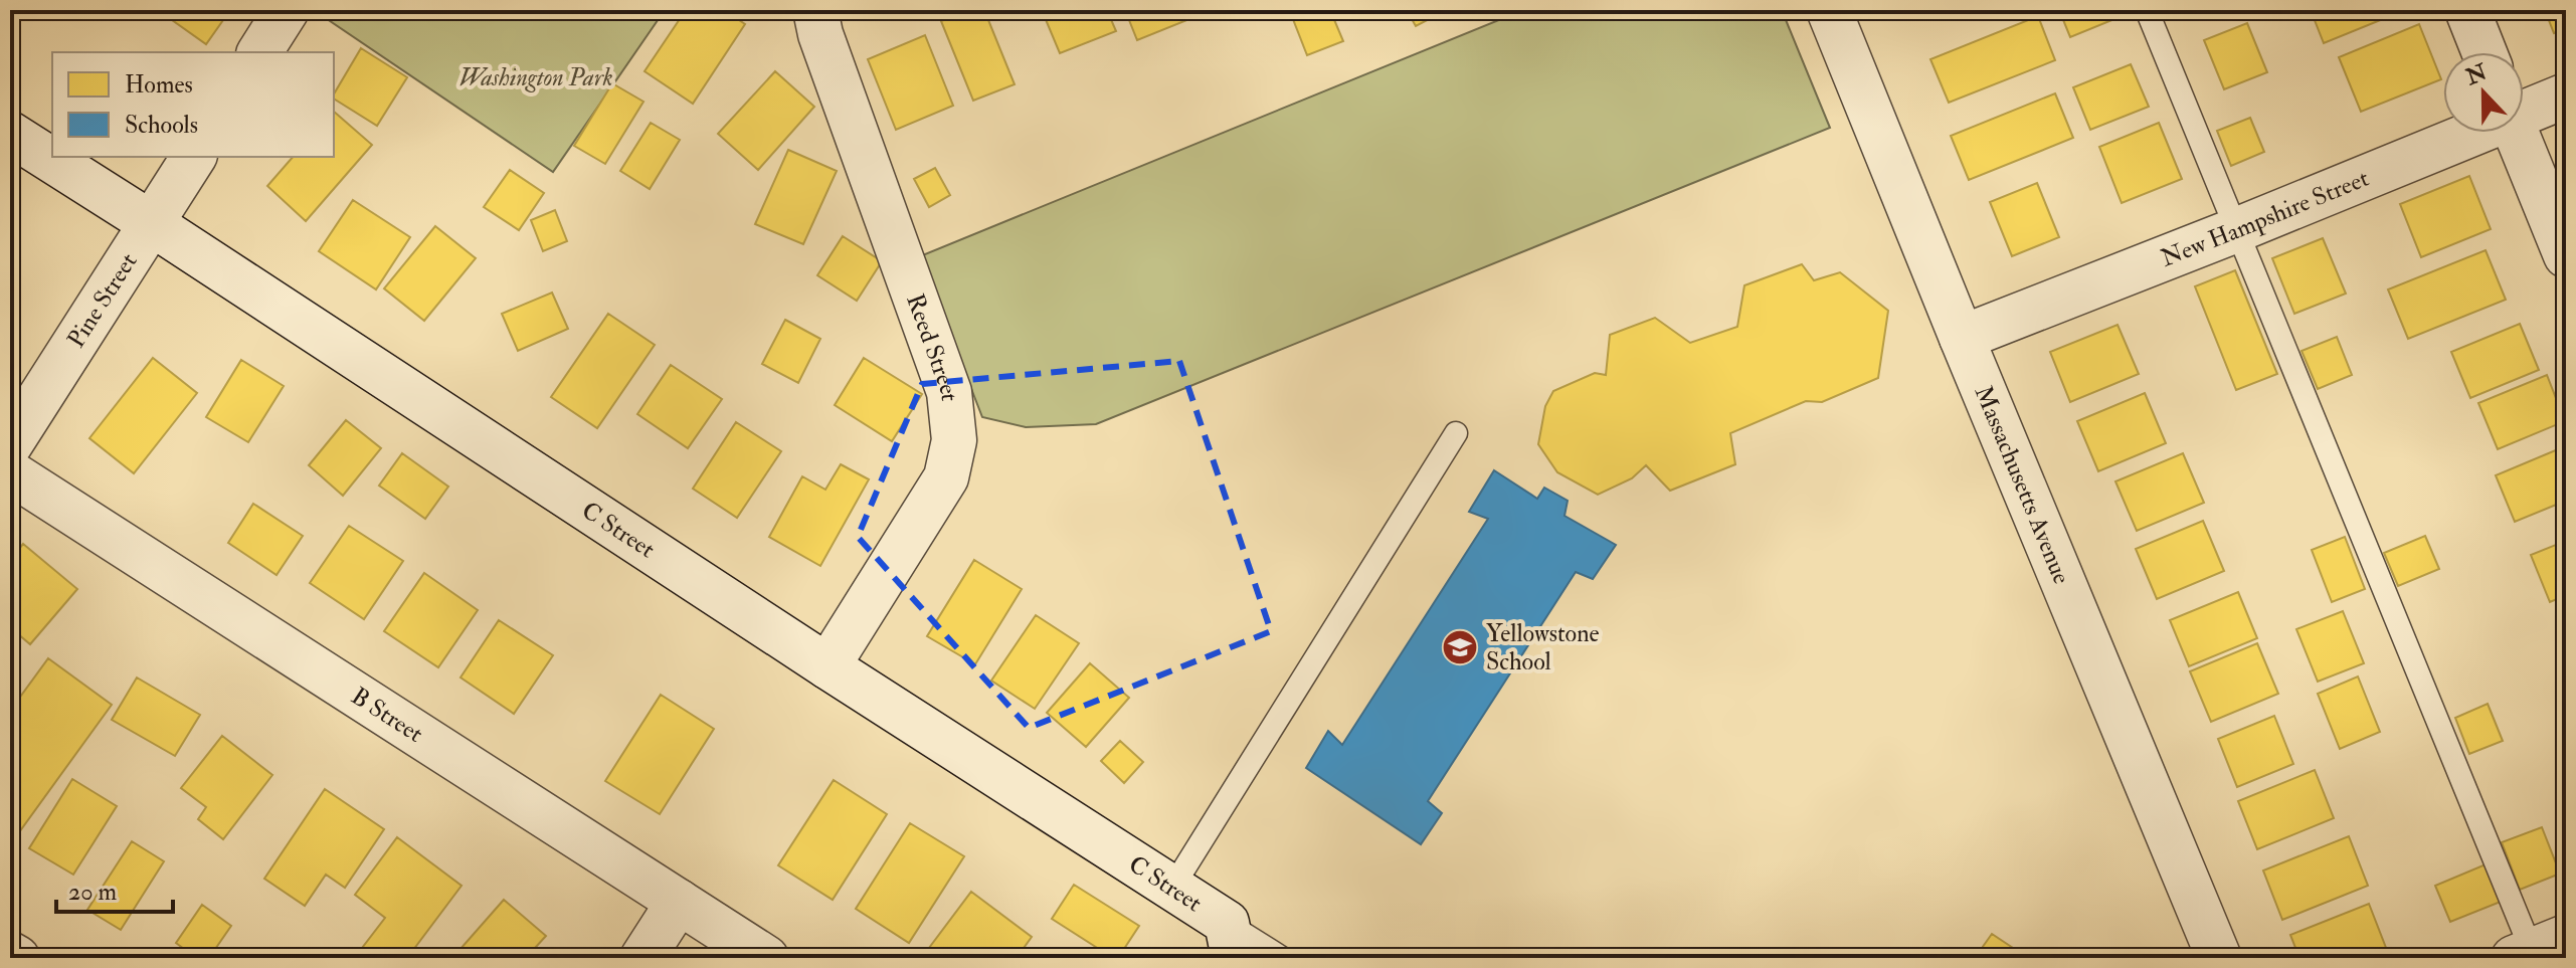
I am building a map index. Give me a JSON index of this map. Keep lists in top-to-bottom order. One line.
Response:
{"streets":{"street":["New Hampshire Street","Pine Street","Reed Street","Massachusetts Avenue","C Street","B Street"]},"crossings":[["New Hampshire Street","Massachusetts Avenue"],["Pine Street","C Street"],["Reed Street","C Street"]],"parks":["Washington Park"],"places":{"school or university":["Yellowstone School"]},"legend":["Homes","Schools"],"scale_bar":"20 m","north":"top"}
